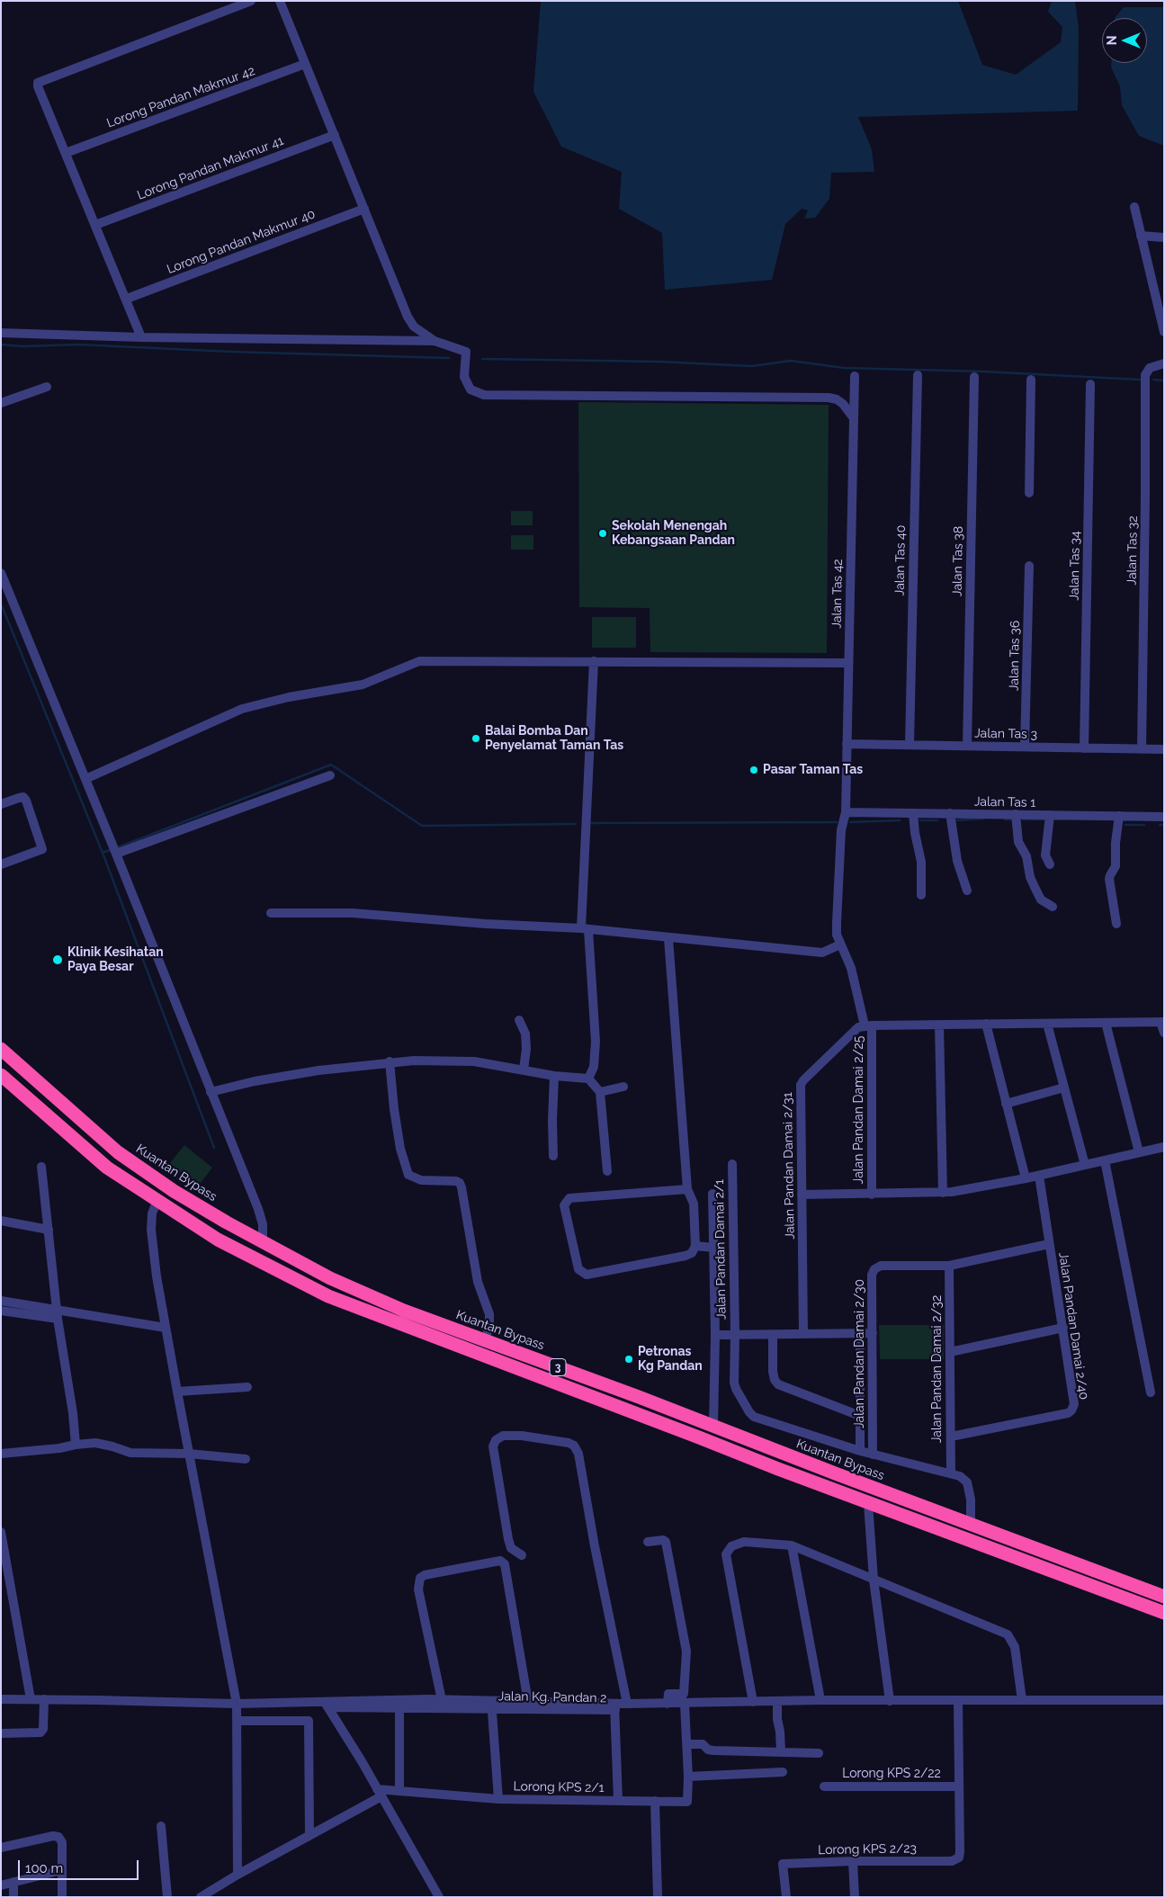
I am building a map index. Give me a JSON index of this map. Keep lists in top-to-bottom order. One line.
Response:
{"streets":{"highway":["Kuantan Bypass","3"],"street":["Lorong Pandan Makmur 42","Lorong Pandan Makmur 41","Lorong Pandan Makmur 40","Jalan Tas 32","Jalan Tas 40","Jalan Tas 38","Jalan Tas 34","Jalan Tas 42","Jalan Tas 36","Jalan Tas 3","Jalan Tas 1","Jalan Pandan Damai 2/25","Jalan Pandan Damai 2/31","Jalan Pandan Damai 2/1","Jalan Pandan Damai 2/40","Jalan Pandan Damai 2/30","Jalan Pandan Damai 2/32","Jalan Kg. Pandan 2","Lorong KPS 2/22","Lorong KPS 2/1","Lorong KPS 2/23"]},"crossings":[["Jalan Tas 32","Jalan Tas 3"],["Jalan Tas 40","Jalan Tas 3"],["Jalan Tas 38","Jalan Tas 3"],["Jalan Tas 34","Jalan Tas 3"],["Jalan Tas 42","Jalan Tas 3"],["Jalan Tas 42","Jalan Tas 1"],["Jalan Tas 42","Jalan Pandan Damai 2/25"],["Jalan Tas 36","Jalan Tas 3"],["Jalan Pandan Damai 2/25","Jalan Pandan Damai 2/31"],["Jalan Pandan Damai 2/1","Jalan Pandan Damai 2/30"],["Jalan Pandan Damai 2/1","Jalan Pandan Damai 2/32"],["Jalan Pandan Damai 2/40","Jalan Pandan Damai 2/30"],["Jalan Pandan Damai 2/40","Jalan Pandan Damai 2/32"],["Jalan Pandan Damai 2/30","Jalan Pandan Damai 2/32"],["Lorong KPS 2/22","Lorong KPS 2/23"]],"places":["Sekolah Menengah Kebangsaan Pandan","Balai Bomba Dan Penyelamat Taman Tas","Pasar Taman Tas","Klinik Kesihatan Paya Besar","Petronas Kg Pandan"],"scale_bar":"100 m","north":"left"}
